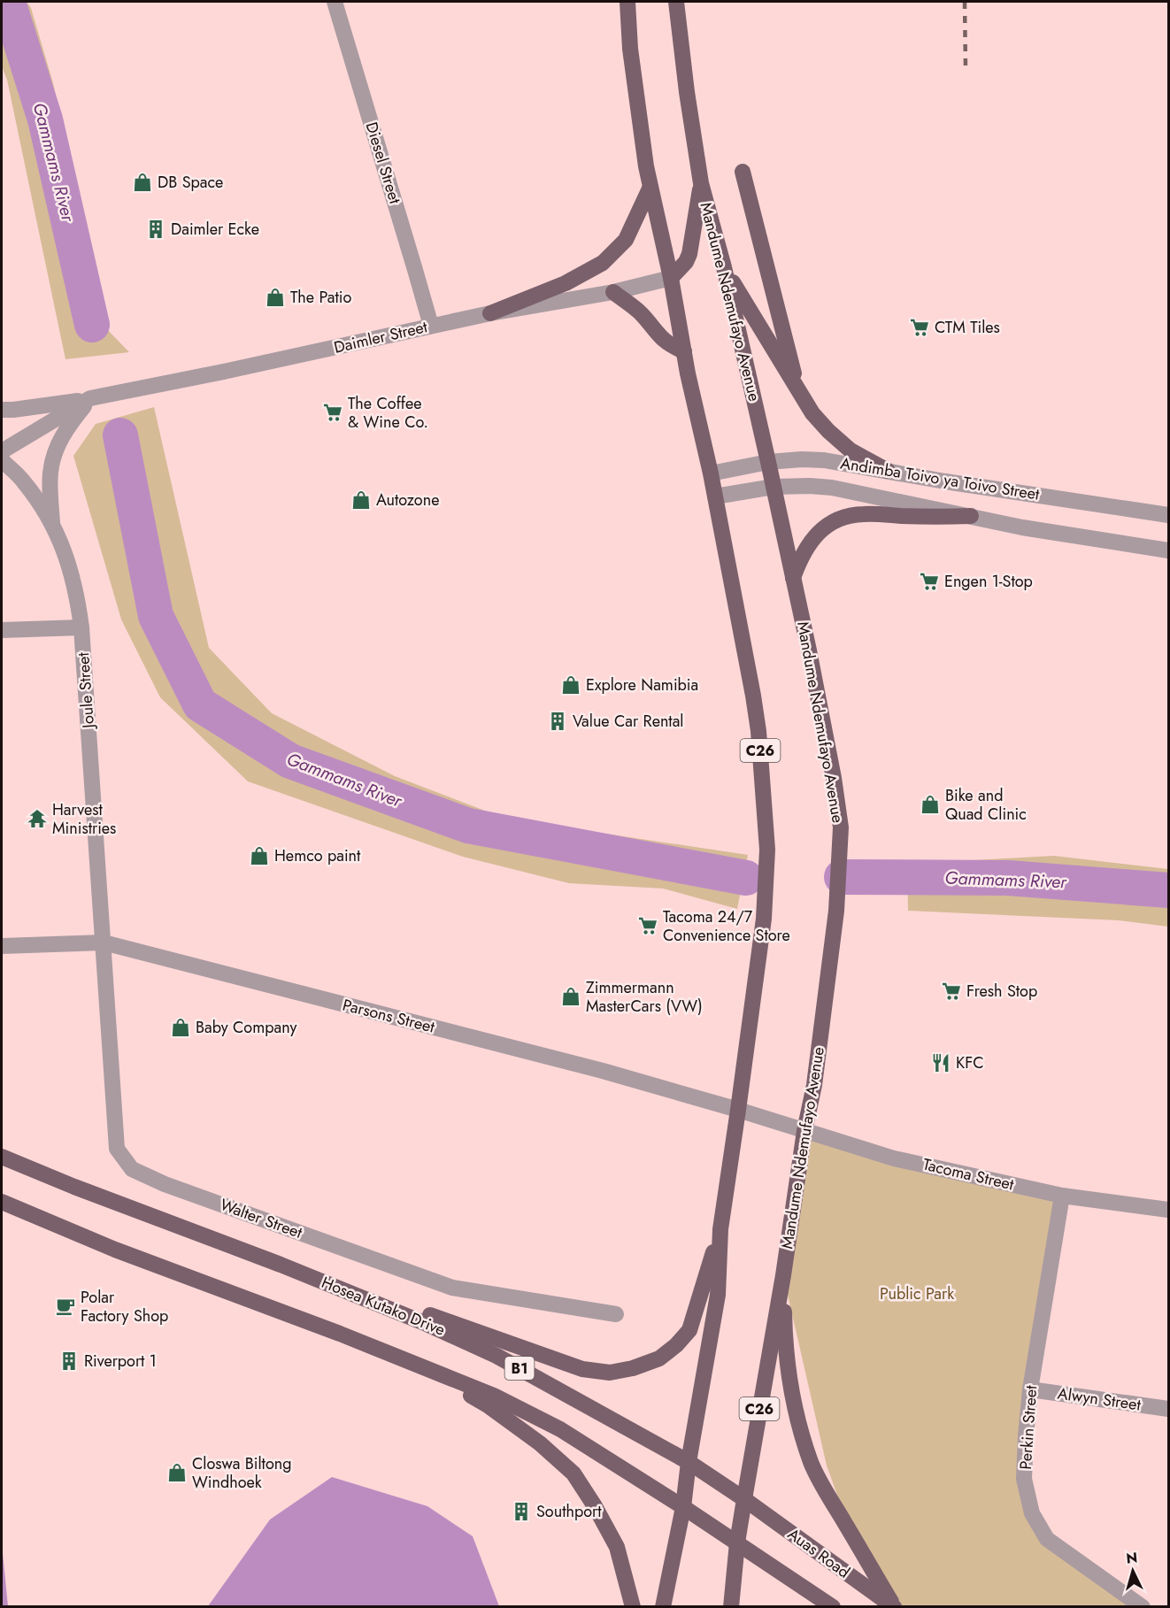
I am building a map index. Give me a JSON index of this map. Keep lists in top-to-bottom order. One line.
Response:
{"streets":{"main road":["Mandume Ndemufayo Avenue","C26","Hosea Kutako Drive","B1","Auas Road"],"street":["Diesel Street","Daimler Street","Andimba Toivo ya Toivo Street","Joule Street","Parsons Street","Tacoma Street","Walter Street","Alwyn Street","Perkin Street"]},"crossings":[["Diesel Street","Daimler Street"],["Mandume Ndemufayo Avenue","Andimba Toivo ya Toivo Street"],["Mandume Ndemufayo Avenue","Tacoma Street"],["Mandume Ndemufayo Avenue","Hosea Kutako Drive"],["Mandume Ndemufayo Avenue","Auas Road"],["Daimler Street","C26"],["Andimba Toivo ya Toivo Street","C26"],["Joule Street","Parsons Street"],["Joule Street","Walter Street"],["C26","Parsons Street"],["C26","Hosea Kutako Drive"],["C26","B1"],["Parsons Street","Tacoma Street"],["Parsons Street","Walter Street"],["Tacoma Street","Perkin Street"],["Hosea Kutako Drive","Auas Road"],["Alwyn Street","Perkin Street"]],"water":["Gammams River"],"parks":["Public Park"],"places":{"shop":["DB Space","The Patio","Autozone","Explore Namibia","Bike and Quad Clinic","Hemco paint","Zimmermann MasterCars (VW)","Baby Company","Closwa Biltong Windhoek"],"building":["Daimler Ecke","Value Car Rental","Riverport 1","Southport"],"supermarket":["CTM Tiles","The Coffee & Wine Co.","Engen 1-Stop","Tacoma 24/7 Convenience Store","Fresh Stop"],"temple":["Harvest Ministries"],"restaurant":["KFC"],"cafe":["Polar Factory Shop"]},"north":"top"}
